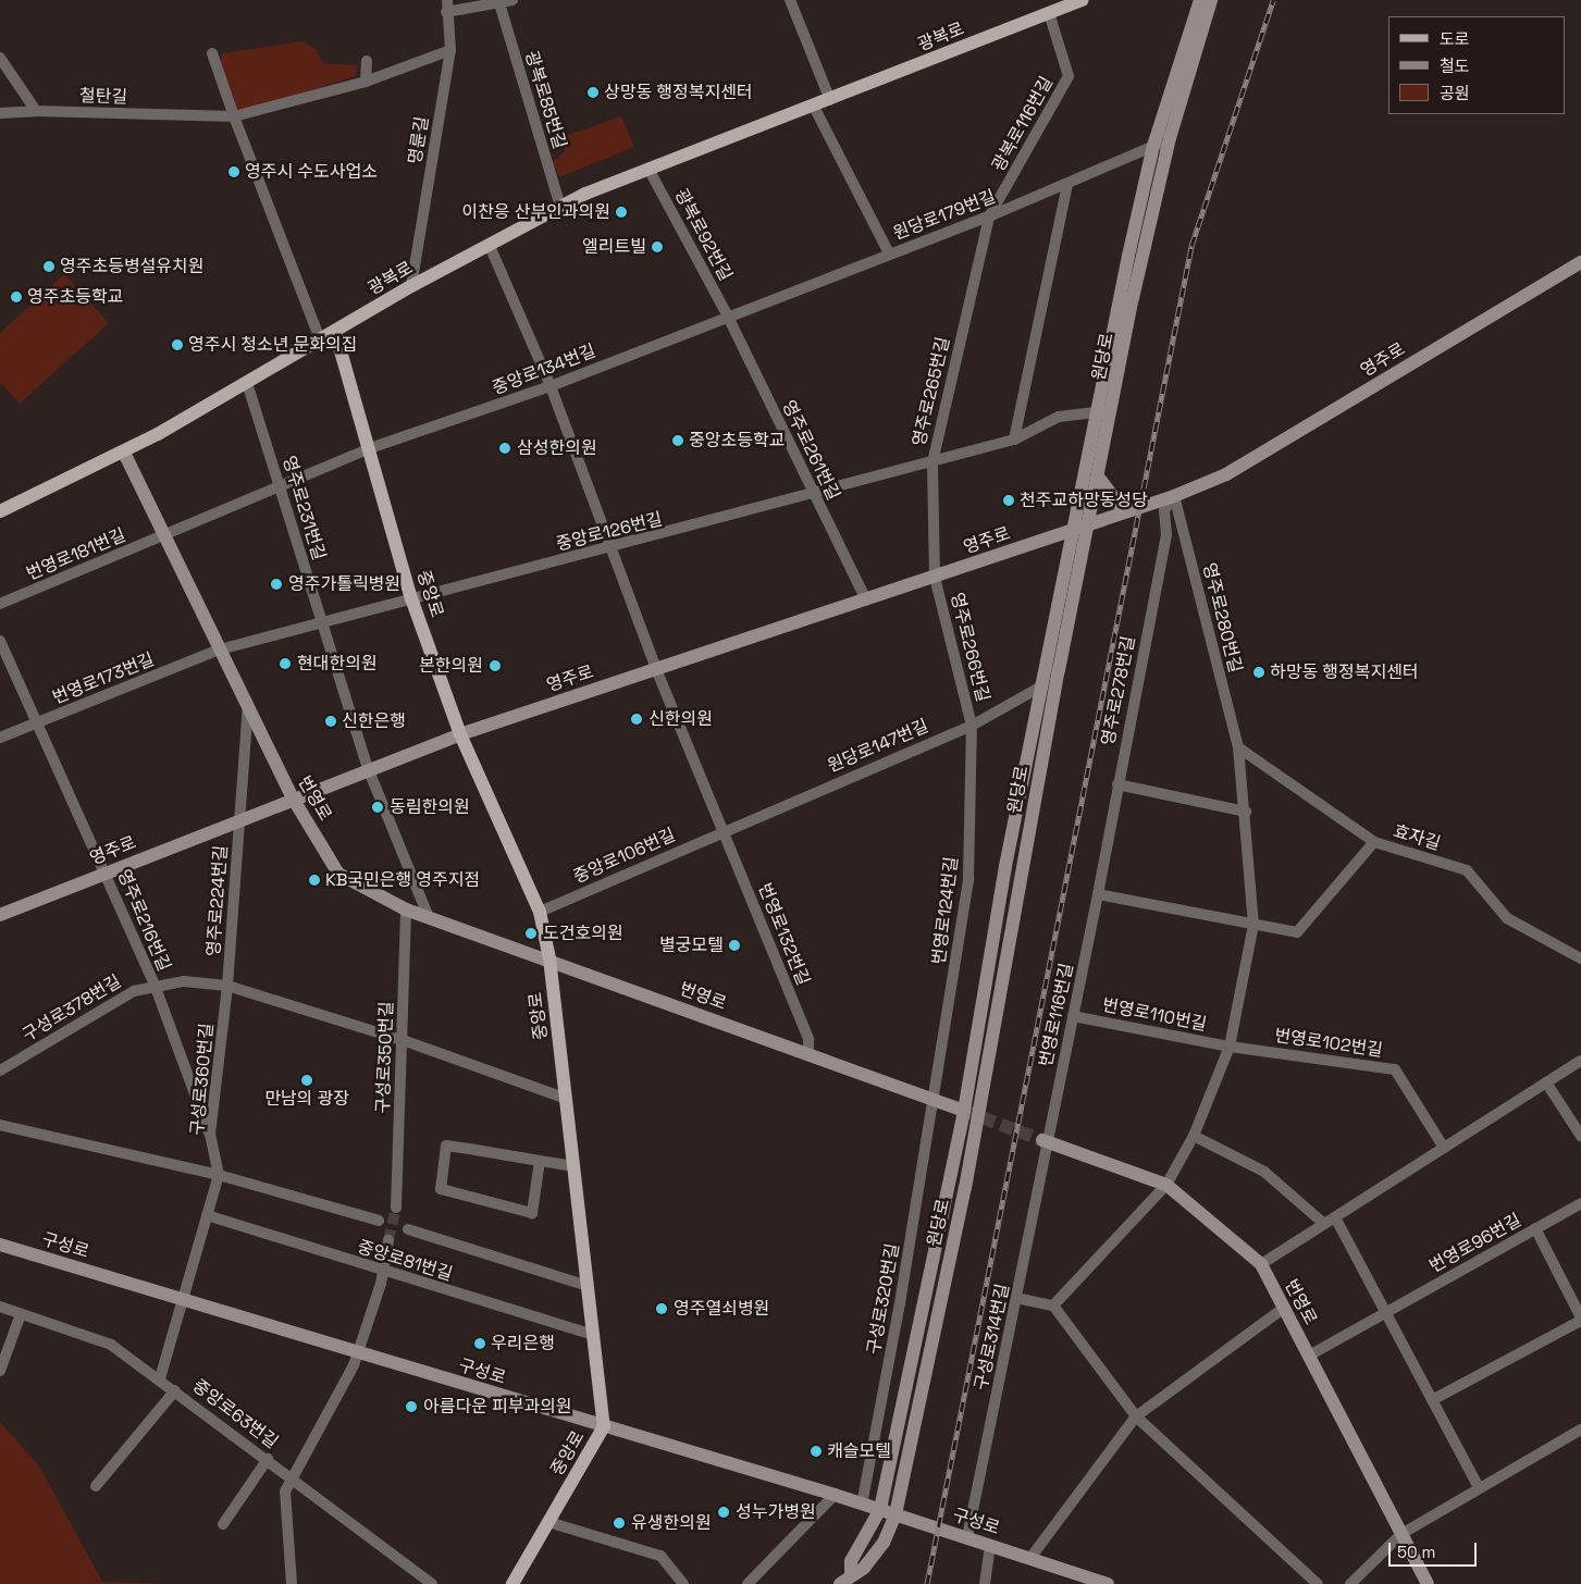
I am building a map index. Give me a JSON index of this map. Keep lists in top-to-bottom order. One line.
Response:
{"streets":{"main road":["광복로","중앙로"],"street":["철탄길","광복로85번길","광복로116번길","명륜길","원당로179번길","광복로92번길","원당로","영주로","중앙로134번길","영주로265번길","영주로261번길","영주로231번길","중앙로126번길","번영로181번길","영주로280번길","영주로266번길","번영로173번길","영주로278번길","원당로147번길","번영로","효자길","중앙로106번길","영주로224번길","번영로124번길","영주로216번길","번영로132번길","구성로378번길","번영로116번길","번영로110번길","번영로102번길","구성로350번길","구성로360번길","번영로96번길","구성로","중앙로81번길","구성로320번길","구성로314번길","중앙로63번길"]},"crossings":[["광복로","광복로85번길"],["광복로","광복로116번길"],["광복로","명륜길"],["광복로","광복로92번길"],["광복로","영주로231번길"],["광복로","중앙로"],["광복로","번영로"],["광복로","번영로132번길"],["철탄길","명륜길"],["광복로116번길","원당로179번길"],["광복로116번길","영주로265번길"],["원당로179번길","광복로92번길"],["원당로179번길","원당로"],["원당로179번길","중앙로134번길"],["원당로179번길","영주로265번길"],["원당로179번길","영주로261번길"],["광복로92번길","중앙로134번길"],["광복로92번길","영주로261번길"],["원당로","영주로"],["원당로","중앙로126번길"],["원당로","원당로147번길"],["원당로","번영로"],["원당로","구성로"],["영주로","영주로265번길"],["영주로","영주로261번길"],["영주로","영주로231번길"],["영주로","중앙로"],["영주로","영주로280번길"],["영주로","영주로266번길"],["영주로","영주로278번길"],["영주로","번영로"],["영주로","영주로224번길"],["영주로","영주로216번길"],["영주로","번영로132번길"],["중앙로134번길","영주로261번길"],["중앙로134번길","중앙로"],["중앙로134번길","번영로132번길"],["영주로265번길","중앙로126번길"],["영주로265번길","영주로266번길"],["영주로261번길","중앙로126번길"],["중앙로126번길","중앙로"],["중앙로126번길","번영로132번길"],["번영로181번길","번영로"],["중앙로","번영로"],["중앙로","중앙로106번길"],["중앙로","구성로378번길"],["중앙로","구성로"],["중앙로","중앙로81번길"],["영주로280번길","영주로278번길"],["영주로280번길","효자길"],["영주로266번길","원당로147번길"],["영주로266번길","번영로124번길"],["번영로173번길","번영로"],["번영로173번길","영주로216번길"],["영주로278번길","번영로116번길"],["원당로147번길","중앙로106번길"],["원당로147번길","번영로124번길"],["원당로147번길","번영로132번길"],["번영로","번영로124번길"],["번영로","번영로132번길"],["번영로","번영로116번길"],["번영로","구성로350번길"],["번영로","번영로96번길"],["번영로","구성로320번길"],["번영로","구성로314번길"],["중앙로106번길","번영로132번길"],["영주로224번길","구성로378번길"],["영주로224번길","구성로360번길"],["번영로124번길","구성로320번길"],["영주로216번길","구성로378번길"],["영주로216번길","구성로360번길"],["구성로378번길","구성로350번길"],["구성로378번길","구성로360번길"],["번영로116번길","번영로110번길"],["번영로116번길","구성로314번길"],["번영로110번길","번영로102번길"],["구성로360번길","구성로"],["구성로360번길","중앙로81번길"],["구성로","구성로320번길"],["구성로","구성로314번길"]],"places":["상망동 행정복지센터","영주시 수도사업소","이찬응 산부인과의원","엘리트빌","영주초등병설유치원","영주초등학교","영주시 청소년 문화의집","중앙초등학교","삼성한의원","천주교하망동성당","영주가톨릭병원","현대한의원","본한의원","하망동 행정복지센터","신한의원","신한은행","동림한의원","KB국민은행 영주지점","도건호의원","별궁모텔","만남의 광장","영주열쇠병원","우리은행","아름다운 피부과의원","캐슬모텔","성누가병원","유생한의원"],"legend":["도로","철도","공원"],"scale_bar":"50 m"}
